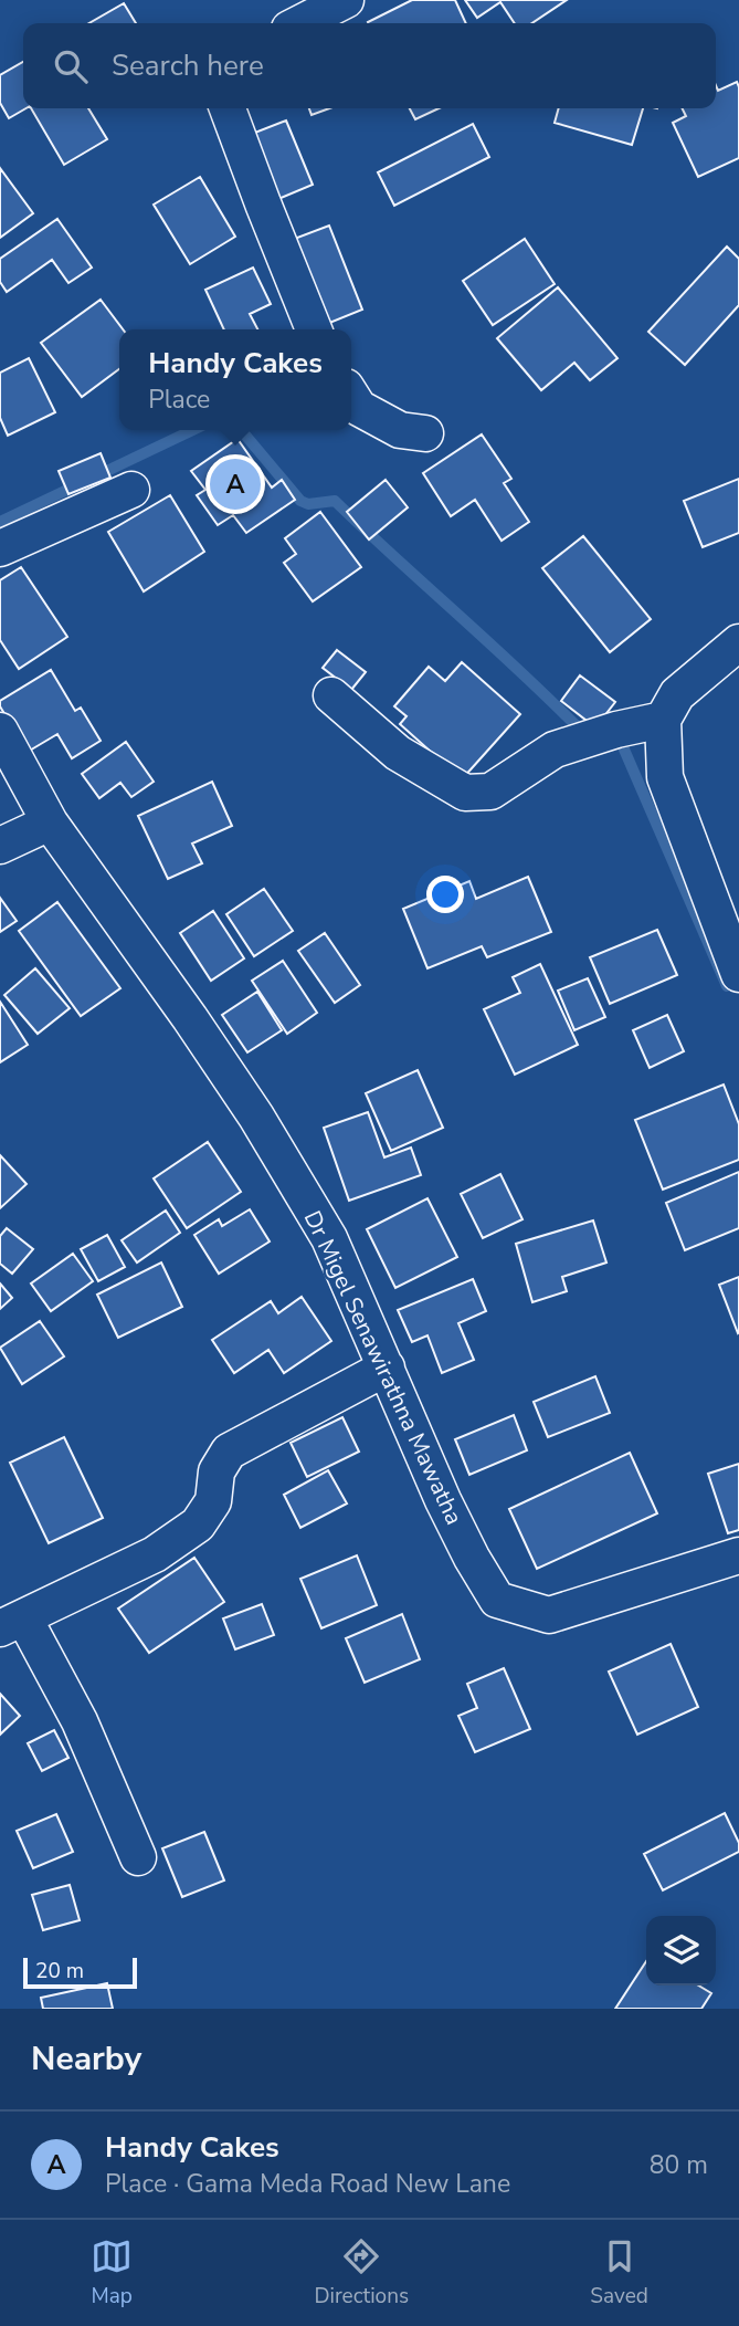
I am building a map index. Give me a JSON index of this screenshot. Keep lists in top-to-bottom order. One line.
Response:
{"streets":{"street":["Dr Migel Senawirathna Mawatha"]},"scale_bar":"20 m","page":{"search":"Search here","popup":["Handy Cakes","Place"],"pins":"A","scale":"20 m","heading":"Nearby","list":[{"mark":"A","name":"Handy Cakes","note":"Place · Gama Meda Road New Lane","value":"80 m"}],"nav":["Map","Directions","Saved"]}}
